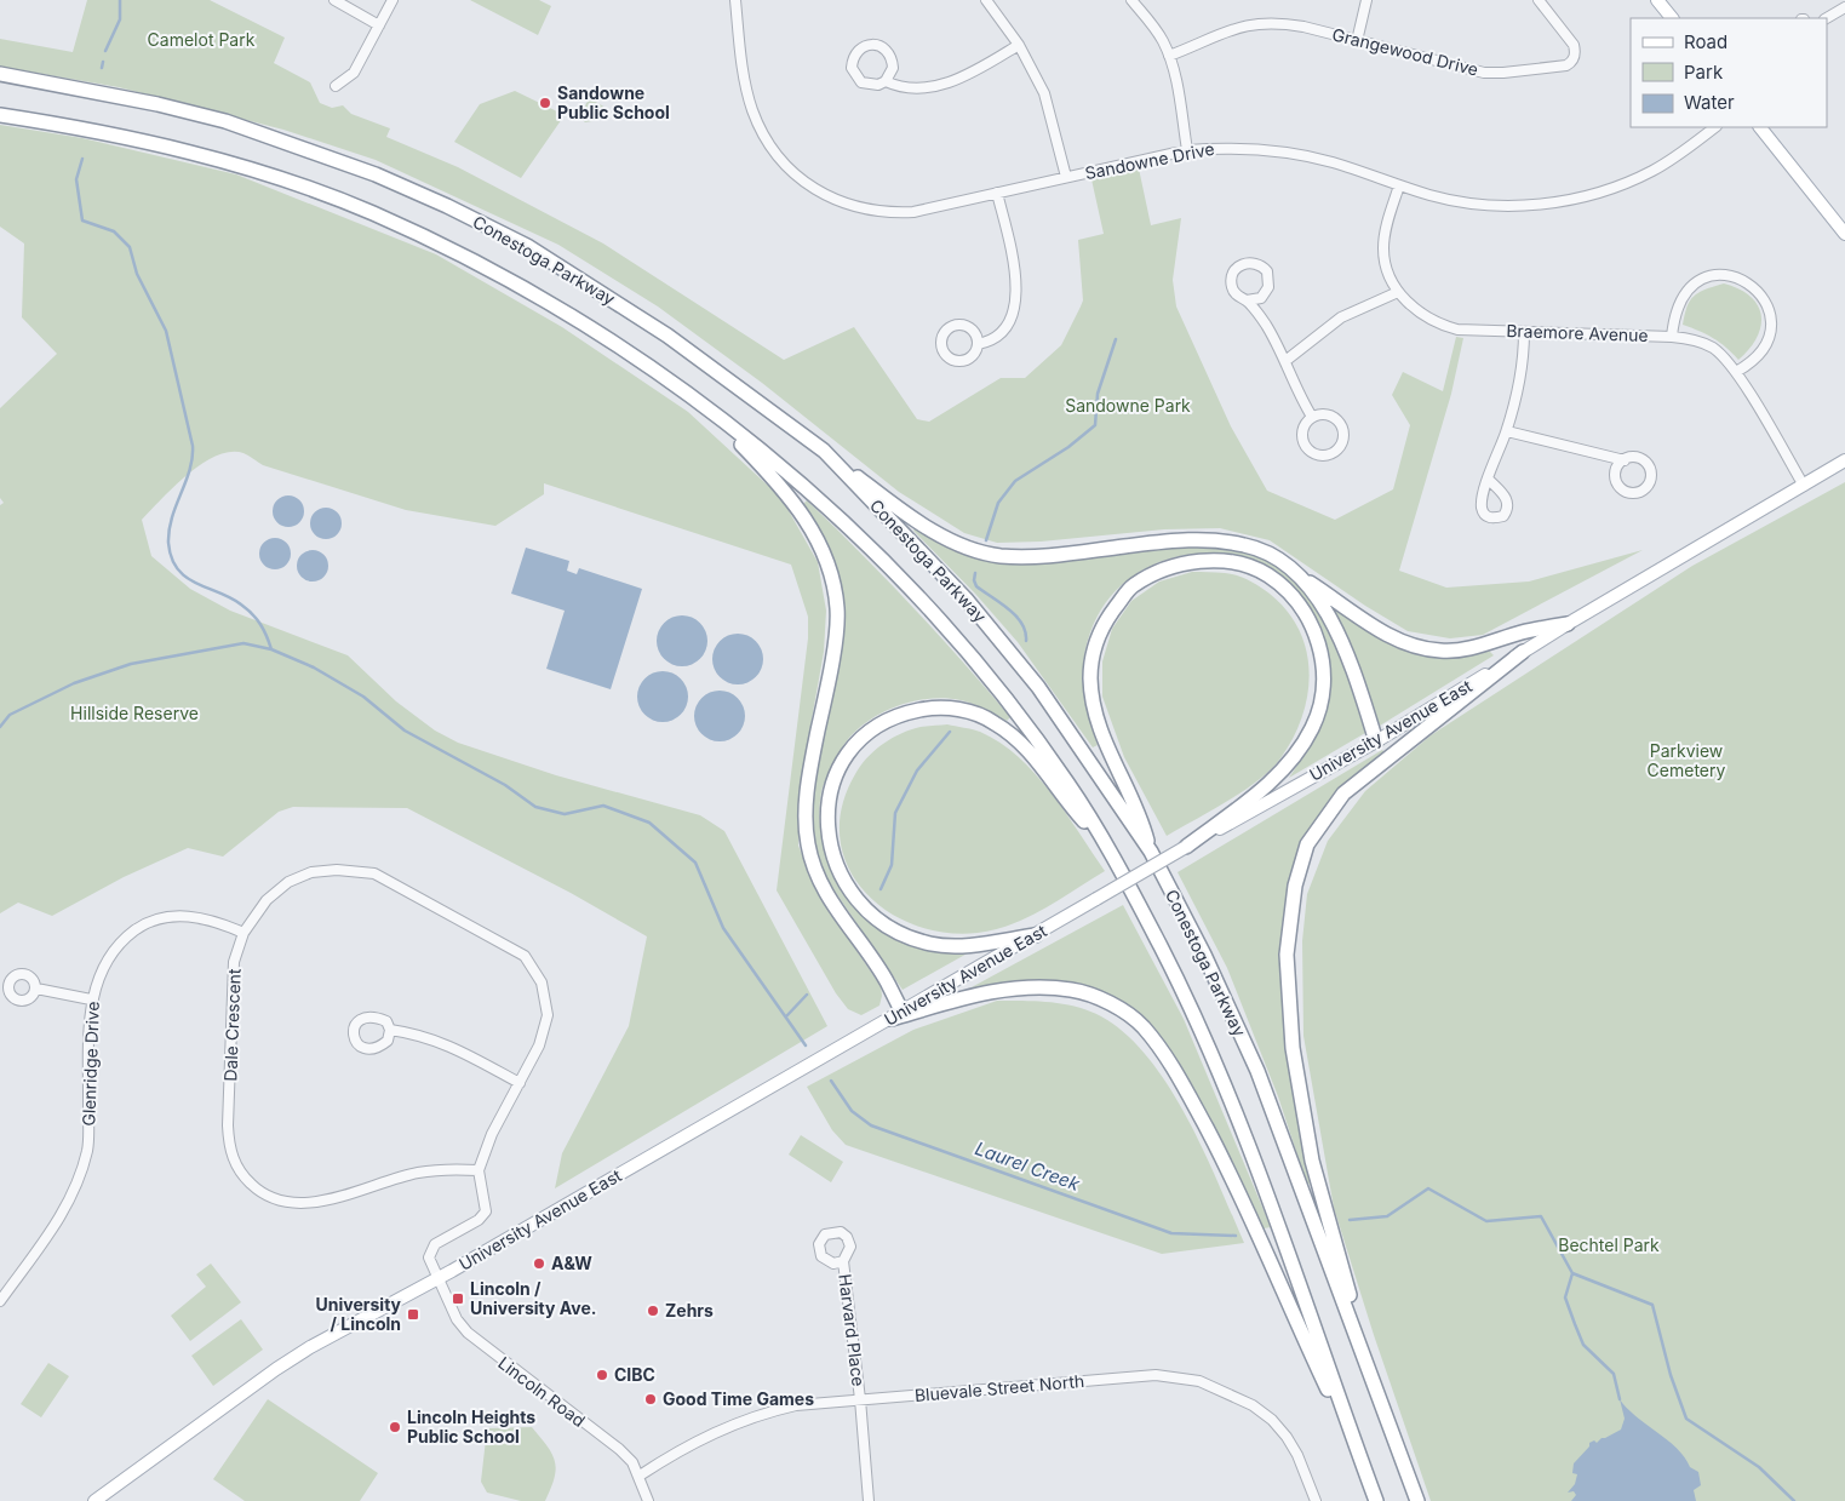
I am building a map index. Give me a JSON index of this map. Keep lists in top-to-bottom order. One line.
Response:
{"streets":{"highway":["Conestoga Parkway"],"main road":["University Avenue East"],"street":["Grangewood Drive","Sandowne Drive","Braemore Avenue","Dale Crescent","Glenridge Drive","Harvard Place","Bluevale Street North","Lincoln Road"]},"crossings":[["Sandowne Drive","Braemore Avenue"],["Braemore Avenue","University Avenue East"],["University Avenue East","Lincoln Road"],["Dale Crescent","Glenridge Drive"],["Harvard Place","Bluevale Street North"],["Bluevale Street North","Lincoln Road"]],"water":["Laurel Creek"],"parks":["Camelot Park","Sandowne Park","Hillside Reserve","Parkview Cemetery","Bechtel Park"],"places":{"other":["Sandowne Public School","A&W","Zehrs","CIBC","Good Time Games","Lincoln Heights Public School"],"transit":["Lincoln / University Ave.","University / Lincoln"]},"legend":["Road","Park","Water"]}
